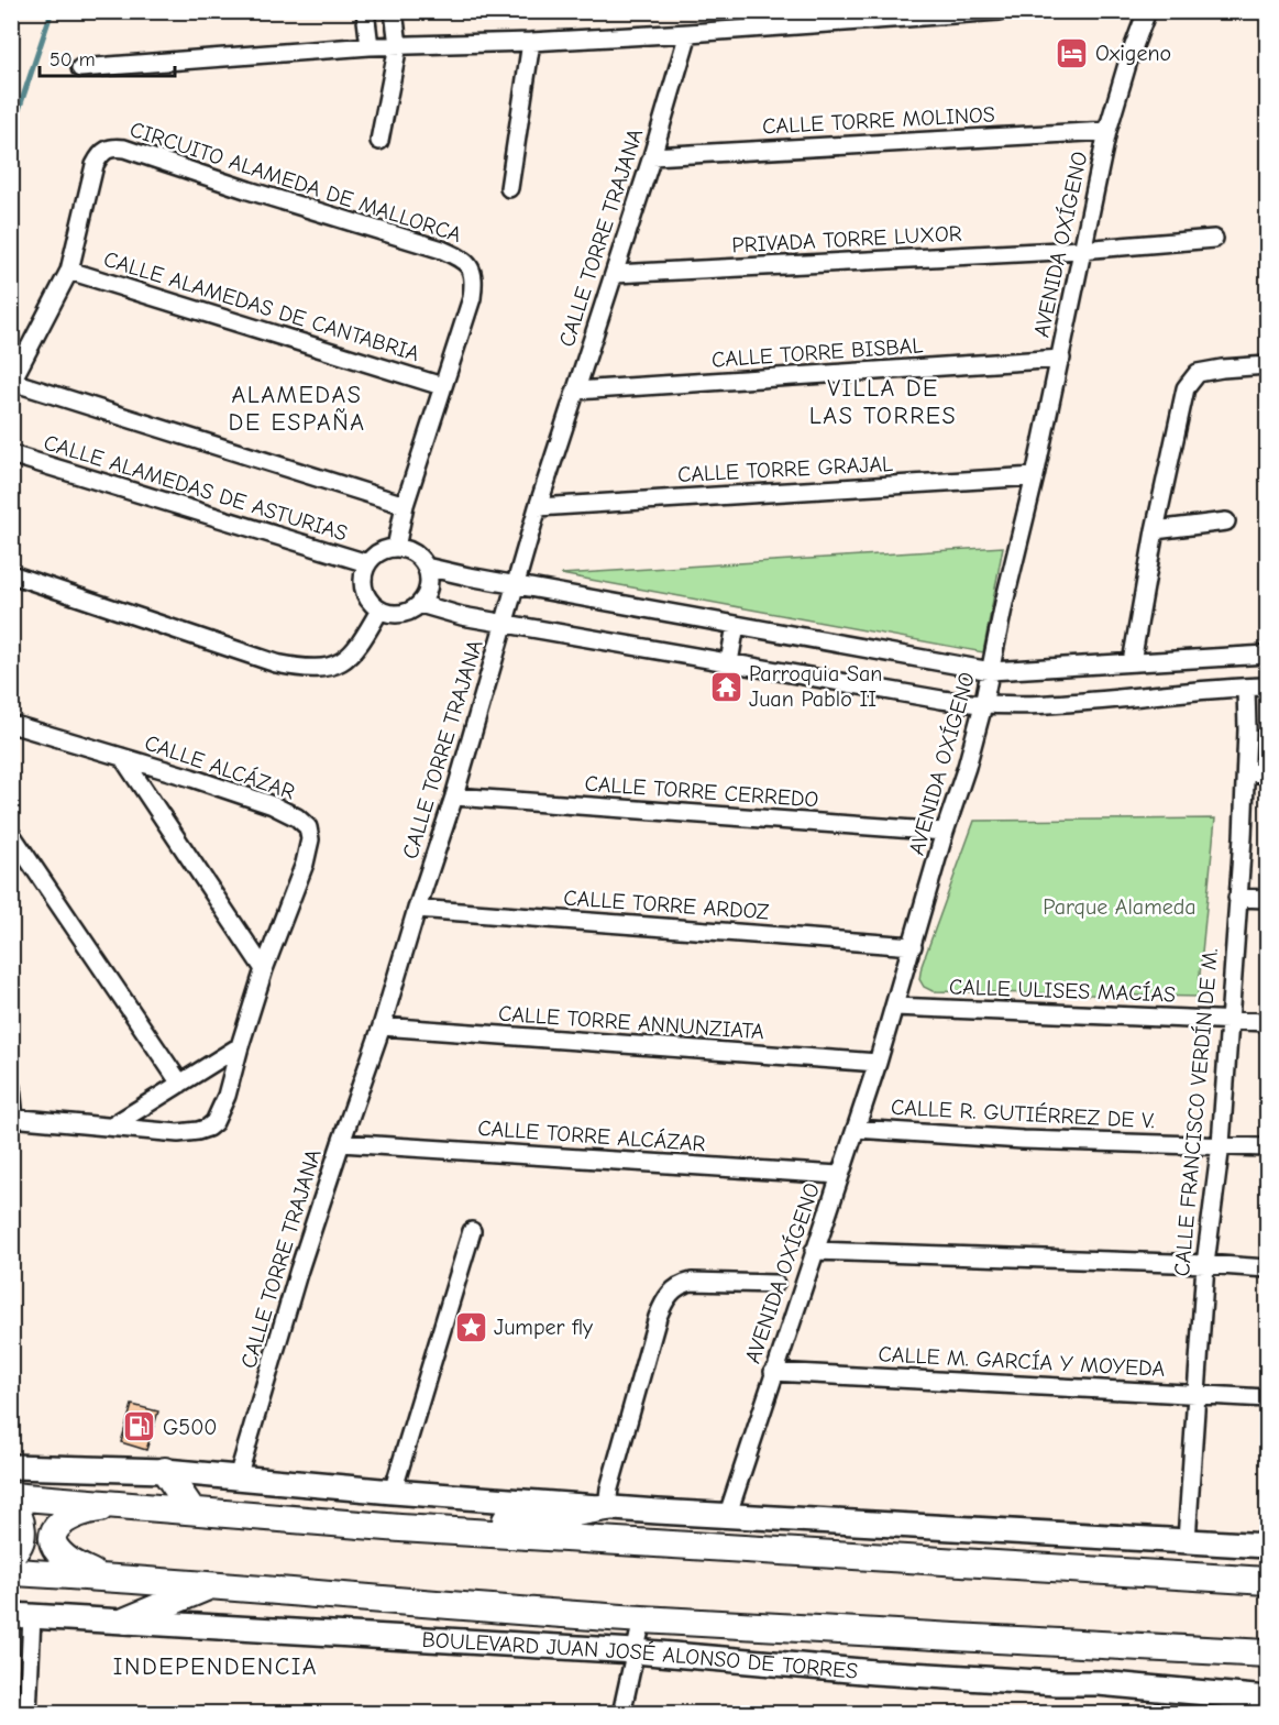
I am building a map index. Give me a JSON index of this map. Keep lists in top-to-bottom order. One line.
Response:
{"streets":{"main road":["BOULEVARD JUAN JOSÉ ALONSO DE TORRES"],"street":["CALLE TORRE MOLINOS","CIRCUITO ALAMEDA DE MALLORCA","CALLE TORRE TRAJANA","PRIVADA TORRE LUXOR","AVENIDA OXÍGENO","CALLE ALAMEDAS DE CANTABRIA","CALLE TORRE BISBAL","CALLE TORRE GRAJAL","CALLE ALAMEDAS DE ASTURIAS","CALLE ALCÁZAR","CALLE TORRE CERREDO","CALLE TORRE ARDOZ","CALLE ULISES MACÍAS","CALLE TORRE ANNUNZIATA","CALLE FRANCISCO VERDÍN DE M.","CALLE R. GUTIÉRREZ DE V.","CALLE TORRE ALCÁZAR","CALLE M. GARCÍA Y MOYEDA"]},"crossings":[["CALLE TORRE MOLINOS","CALLE TORRE TRAJANA"],["CALLE TORRE MOLINOS","AVENIDA OXÍGENO"],["CIRCUITO ALAMEDA DE MALLORCA","CALLE ALAMEDAS DE CANTABRIA"],["CIRCUITO ALAMEDA DE MALLORCA","CALLE ALAMEDAS DE ASTURIAS"],["CALLE TORRE TRAJANA","PRIVADA TORRE LUXOR"],["CALLE TORRE TRAJANA","CALLE TORRE BISBAL"],["CALLE TORRE TRAJANA","CALLE TORRE GRAJAL"],["CALLE TORRE TRAJANA","CALLE TORRE CERREDO"],["CALLE TORRE TRAJANA","CALLE TORRE ARDOZ"],["CALLE TORRE TRAJANA","CALLE TORRE ANNUNZIATA"],["CALLE TORRE TRAJANA","CALLE TORRE ALCÁZAR"],["PRIVADA TORRE LUXOR","AVENIDA OXÍGENO"],["AVENIDA OXÍGENO","CALLE TORRE BISBAL"],["AVENIDA OXÍGENO","CALLE TORRE GRAJAL"],["AVENIDA OXÍGENO","CALLE TORRE CERREDO"],["AVENIDA OXÍGENO","CALLE TORRE ARDOZ"],["AVENIDA OXÍGENO","CALLE ULISES MACÍAS"],["AVENIDA OXÍGENO","CALLE TORRE ANNUNZIATA"],["AVENIDA OXÍGENO","CALLE R. GUTIÉRREZ DE V."],["AVENIDA OXÍGENO","CALLE TORRE ALCÁZAR"],["AVENIDA OXÍGENO","CALLE M. GARCÍA Y MOYEDA"],["CALLE ULISES MACÍAS","CALLE FRANCISCO VERDÍN DE M."],["CALLE FRANCISCO VERDÍN DE M.","CALLE R. GUTIÉRREZ DE V."],["CALLE FRANCISCO VERDÍN DE M.","CALLE M. GARCÍA Y MOYEDA"]],"districts":["VILLA DE LAS TORRES","ALAMEDAS DE ESPAÑA","INDEPENDENCIA"],"parks":["Parque Alameda"],"places":{"hotel":["Oxigeno"],"temple":["Parroquia San Juan Pablo II"],"place":["Jumper fly"],"fuel station":["G500"]},"scale_bar":"50 m"}
